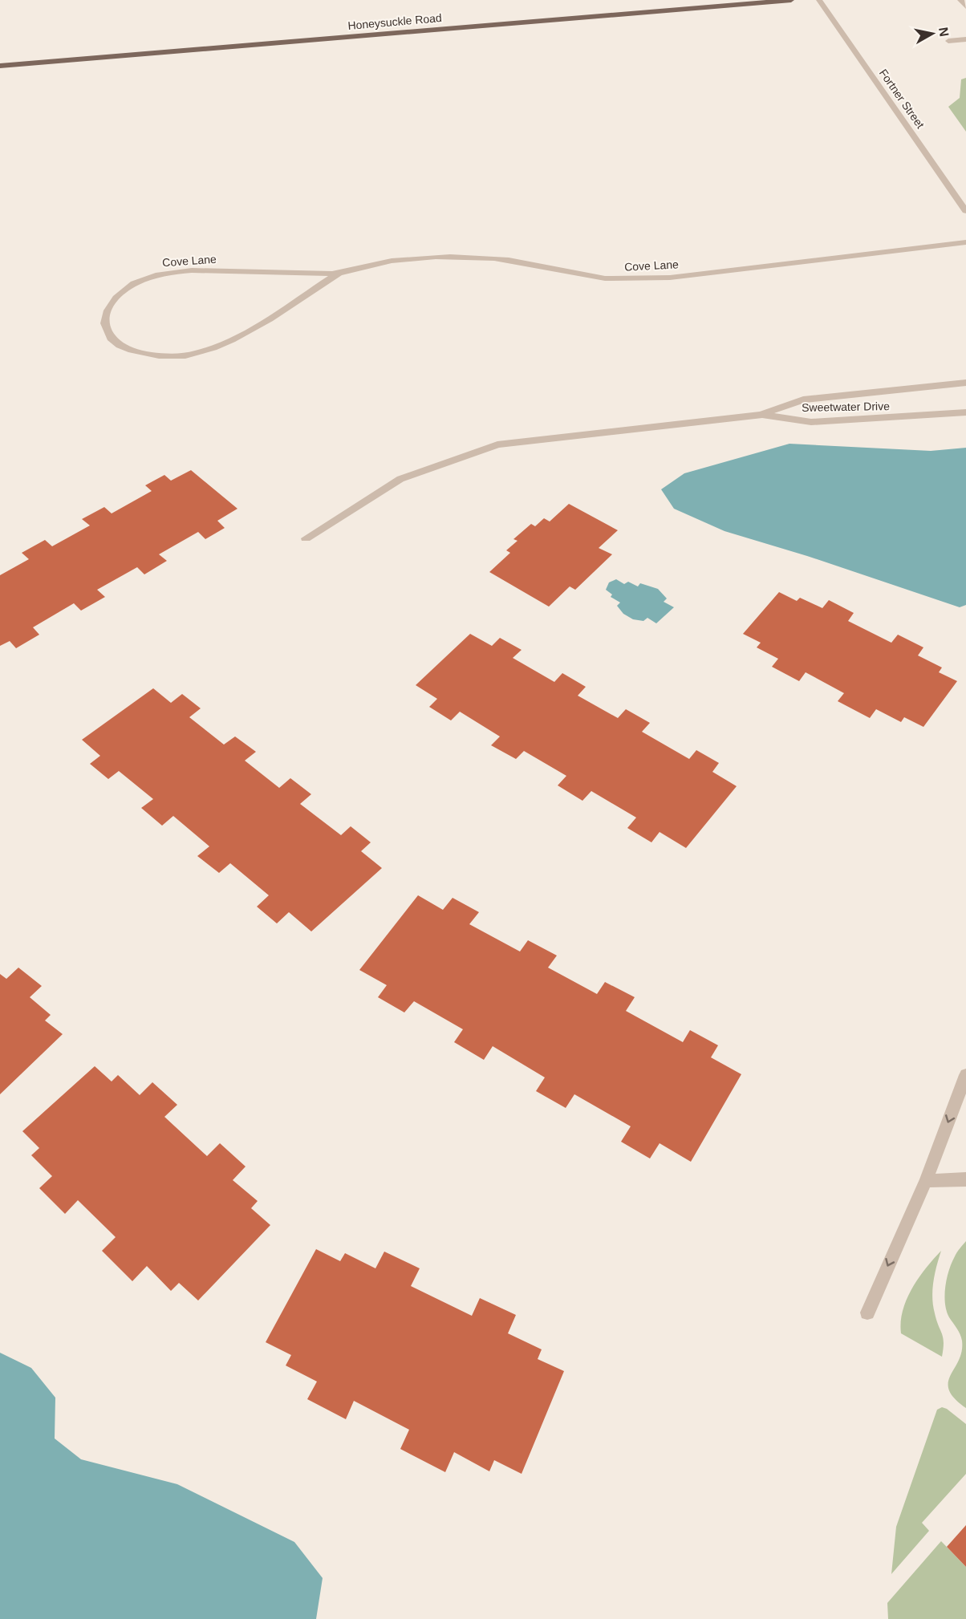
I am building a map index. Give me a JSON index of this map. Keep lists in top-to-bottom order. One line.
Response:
{"streets":{"main road":["Honeysuckle Road"],"street":["Fortner Street","Cove Lane","Sweetwater Drive"]},"north":"right"}
